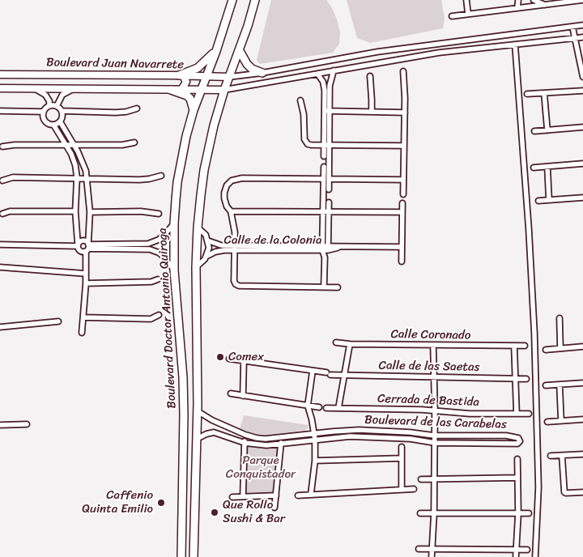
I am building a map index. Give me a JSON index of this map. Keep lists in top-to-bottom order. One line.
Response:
{"streets":{"main road":["Boulevard Juan Navarrete","Boulevard Doctor Antonio Quiroga"],"street":["Calle de la Colonia","Calle Coronado","Calle de las Saetas","Cerrada de Bastida","Boulevard de las Carabelas"]},"crossings":[["Boulevard Juan Navarrete","Boulevard Doctor Antonio Quiroga"],["Calle de la Colonia","Boulevard Doctor Antonio Quiroga"],["Boulevard Doctor Antonio Quiroga","Boulevard de las Carabelas"]],"parks":["Parque Conquistador"],"places":["Comex","Caffenio Quinta Emilio","Que Rollo Sushi & Bar"]}
